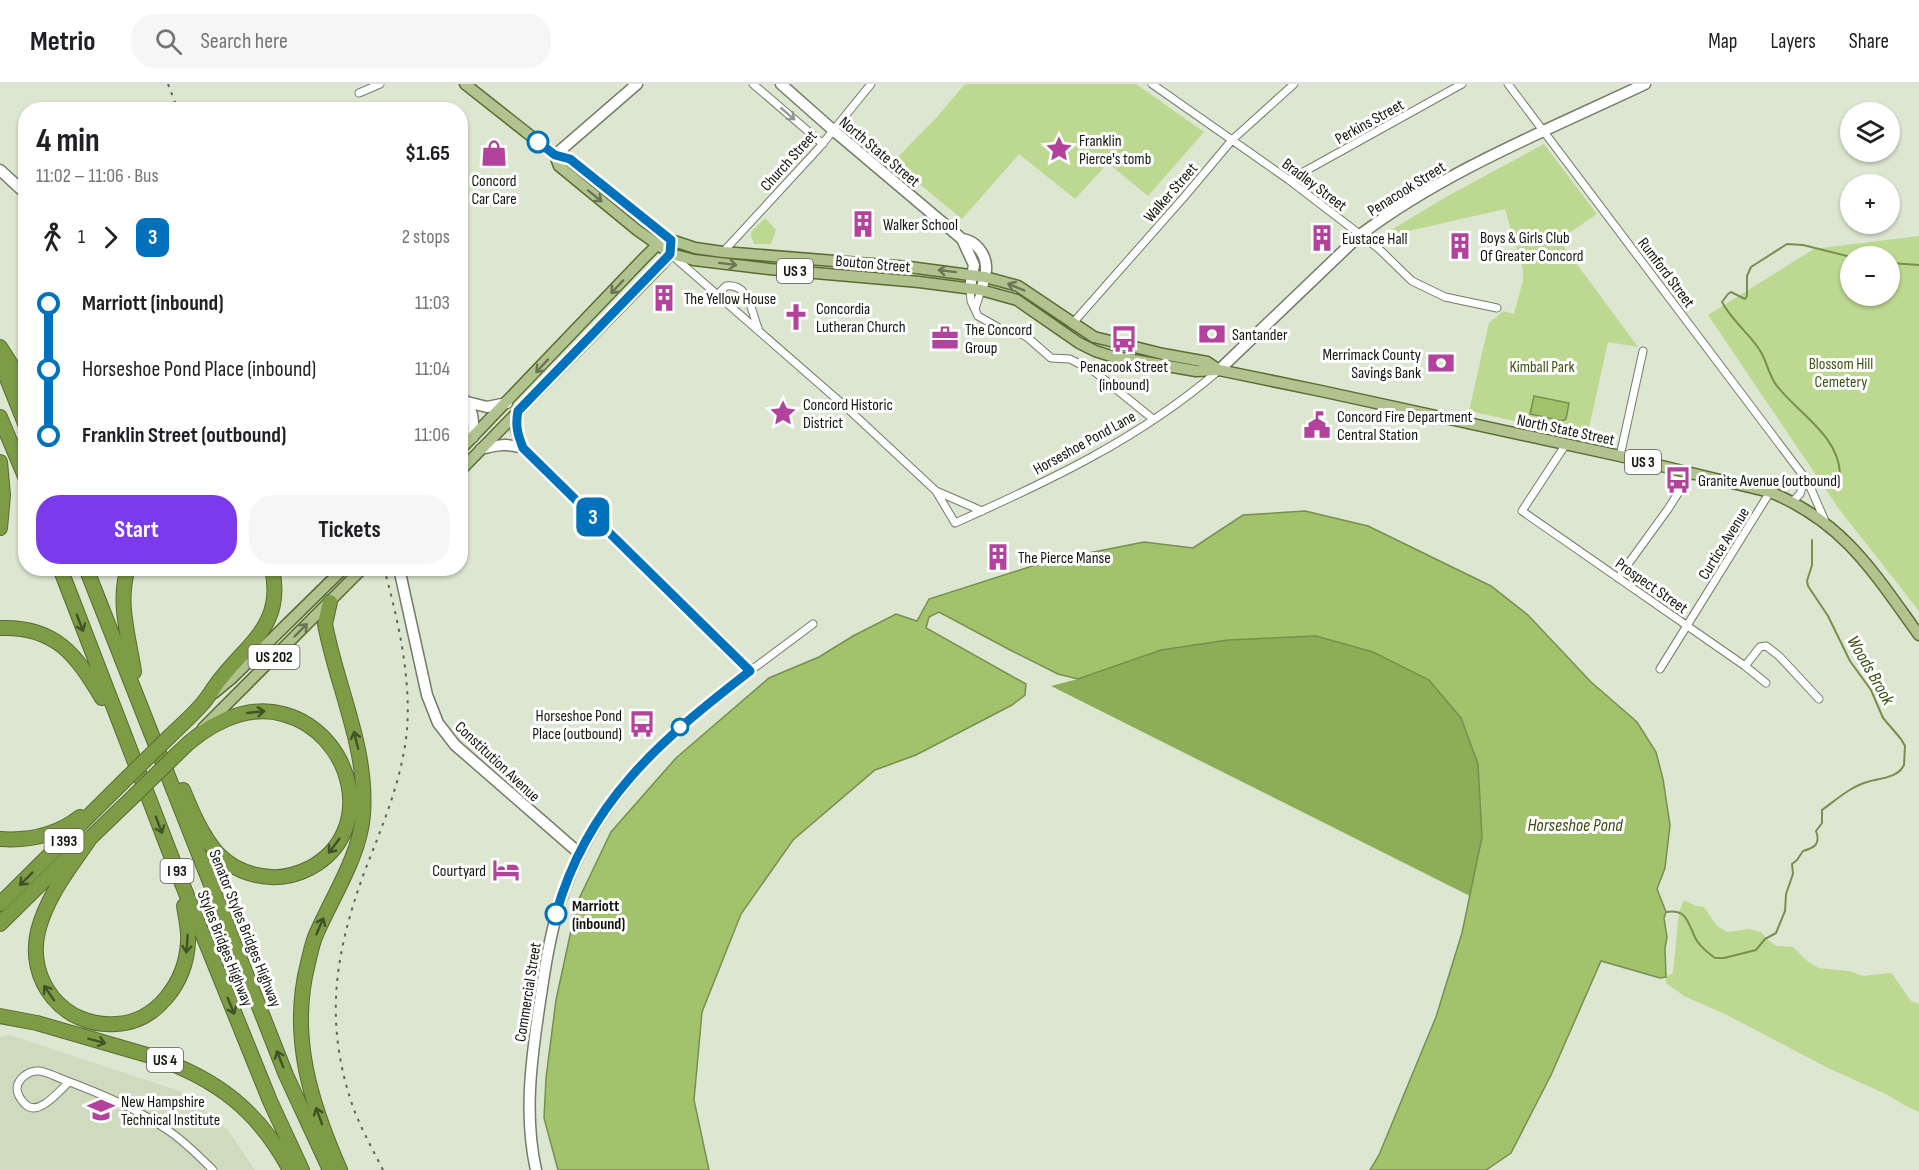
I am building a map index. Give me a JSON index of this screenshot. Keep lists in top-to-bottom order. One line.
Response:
{"streets":{"highway":["I 393","I 93","Senator Styles Bridges Highway","Styles Bridges Highway","US 4"],"main road":["North State Street","Bouton Street","US 3","US 202"],"street":["Perkins Street","Church Street","Bradley Street","Penacook Street","Walker Street","Rumford Street","Horseshoe Pond Lane","Curtice Avenue","Prospect Street","Constitution Avenue","Commercial Street"]},"crossings":[["Perkins Street","Bradley Street"],["North State Street","Church Street"],["North State Street","Penacook Street"],["North State Street","Walker Street"],["North State Street","Bouton Street"],["North State Street","Rumford Street"],["North State Street","Horseshoe Pond Lane"],["North State Street","Curtice Avenue"],["North State Street","Prospect Street"],["Church Street","Bouton Street"],["Bradley Street","Penacook Street"],["Bradley Street","Walker Street"],["Penacook Street","Rumford Street"],["Penacook Street","Horseshoe Pond Lane"],["Bouton Street","US 3"],["Curtice Avenue","Prospect Street"],["US 202","I 393"],["Constitution Avenue","Commercial Street"],["I 93","Senator Styles Bridges Highway"]],"one_way":["Senator Styles Bridges Highway"],"water":["Woods Brook","Horseshoe Pond"],"parks":["Blossom Hill Cemetery","Kimball Park"],"places":{"place":["Franklin Pierce's tomb","Concord Historic District"],"shop":["Concord Car Care"],"building":["Walker School","Eustace Hall","Boys & Girls Club Of Greater Concord","The Yellow House","The Pierce Manse"],"church":["Concordia Lutheran Church"],"bank":["Santander","Merrimack County Savings Bank"],"office":["The Concord Group"],"bus stop":["Penacook Street (inbound)","Granite Avenue (outbound)","Horseshoe Pond Place (outbound)"],"public building":["Concord Fire Department Central Station"],"hotel":["Courtyard"],"other":["Marriott (inbound)"],"school or university":["New Hampshire Technical Institute"]},"lines":["bus line 3"],"page":{"header":"Metrio","search":"Search here","nav":["Map","Layers","Share"],"on_map":"3","map_buttons":["+","−"],"heading":["4 min","11:02 – 11:06 · Bus","$1.65"],"legs":["1","3","2 stops"],"list":[{"name":"Marriott (inbound)","value":"11:03"},{"name":"Horseshoe Pond Place (inbound)","value":"11:04"},{"name":"Franklin Street (outbound)","value":"11:06"}],"buttons":["Start","Tickets"]}}
